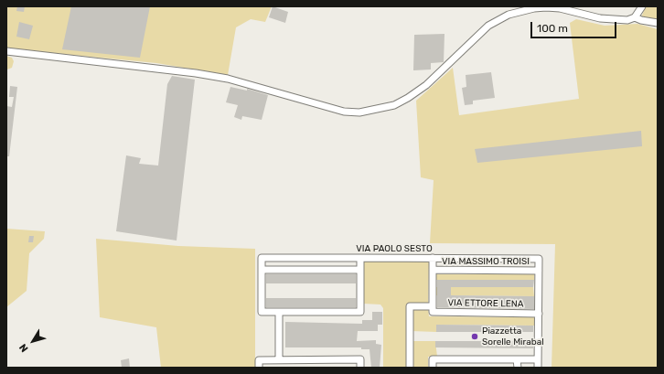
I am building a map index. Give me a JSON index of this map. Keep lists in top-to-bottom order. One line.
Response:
{"streets":{"street":["VIA PAOLO SESTO","VIA MASSIMO TROISI","VIA ETTORE LENA"]},"crossings":[["VIA PAOLO SESTO","VIA MASSIMO TROISI"]],"places":["Piazzetta Sorelle Mirabal"],"scale_bar":"100 m","north":"bottom left"}
